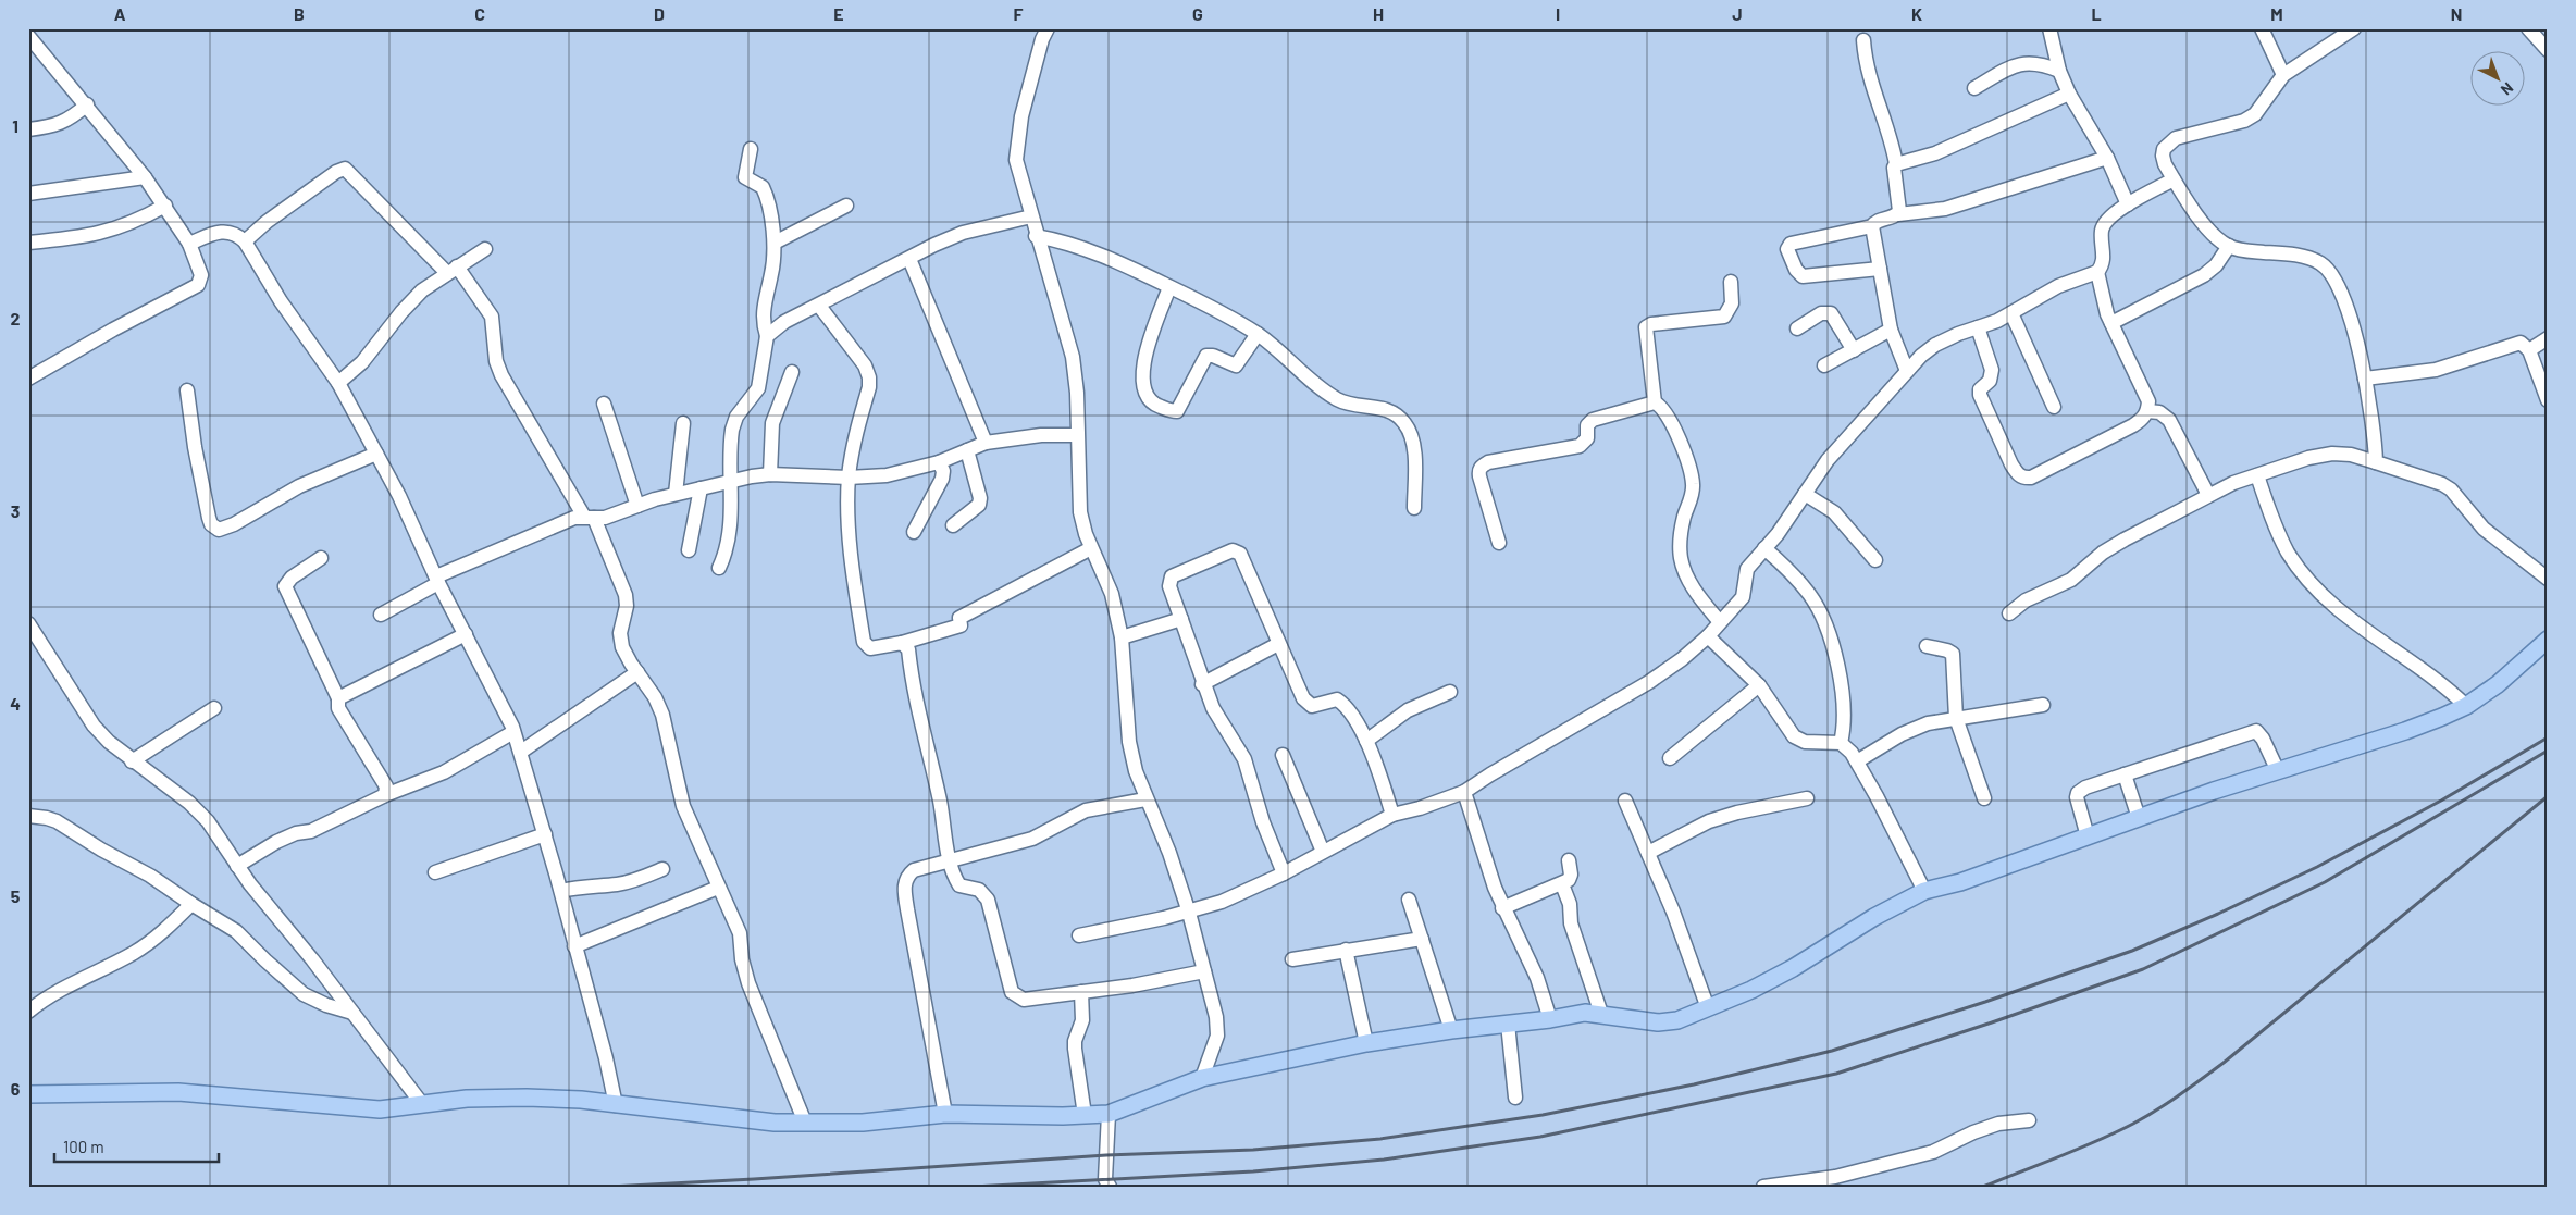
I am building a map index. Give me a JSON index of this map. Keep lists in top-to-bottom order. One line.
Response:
{"scale_bar":"100 m","north":"bottom right","grid":{"columns":["A","B","C","D","E","F","G","H","I","J","K","L","M","N"],"rows":["1","2","3","4","5","6"]}}
